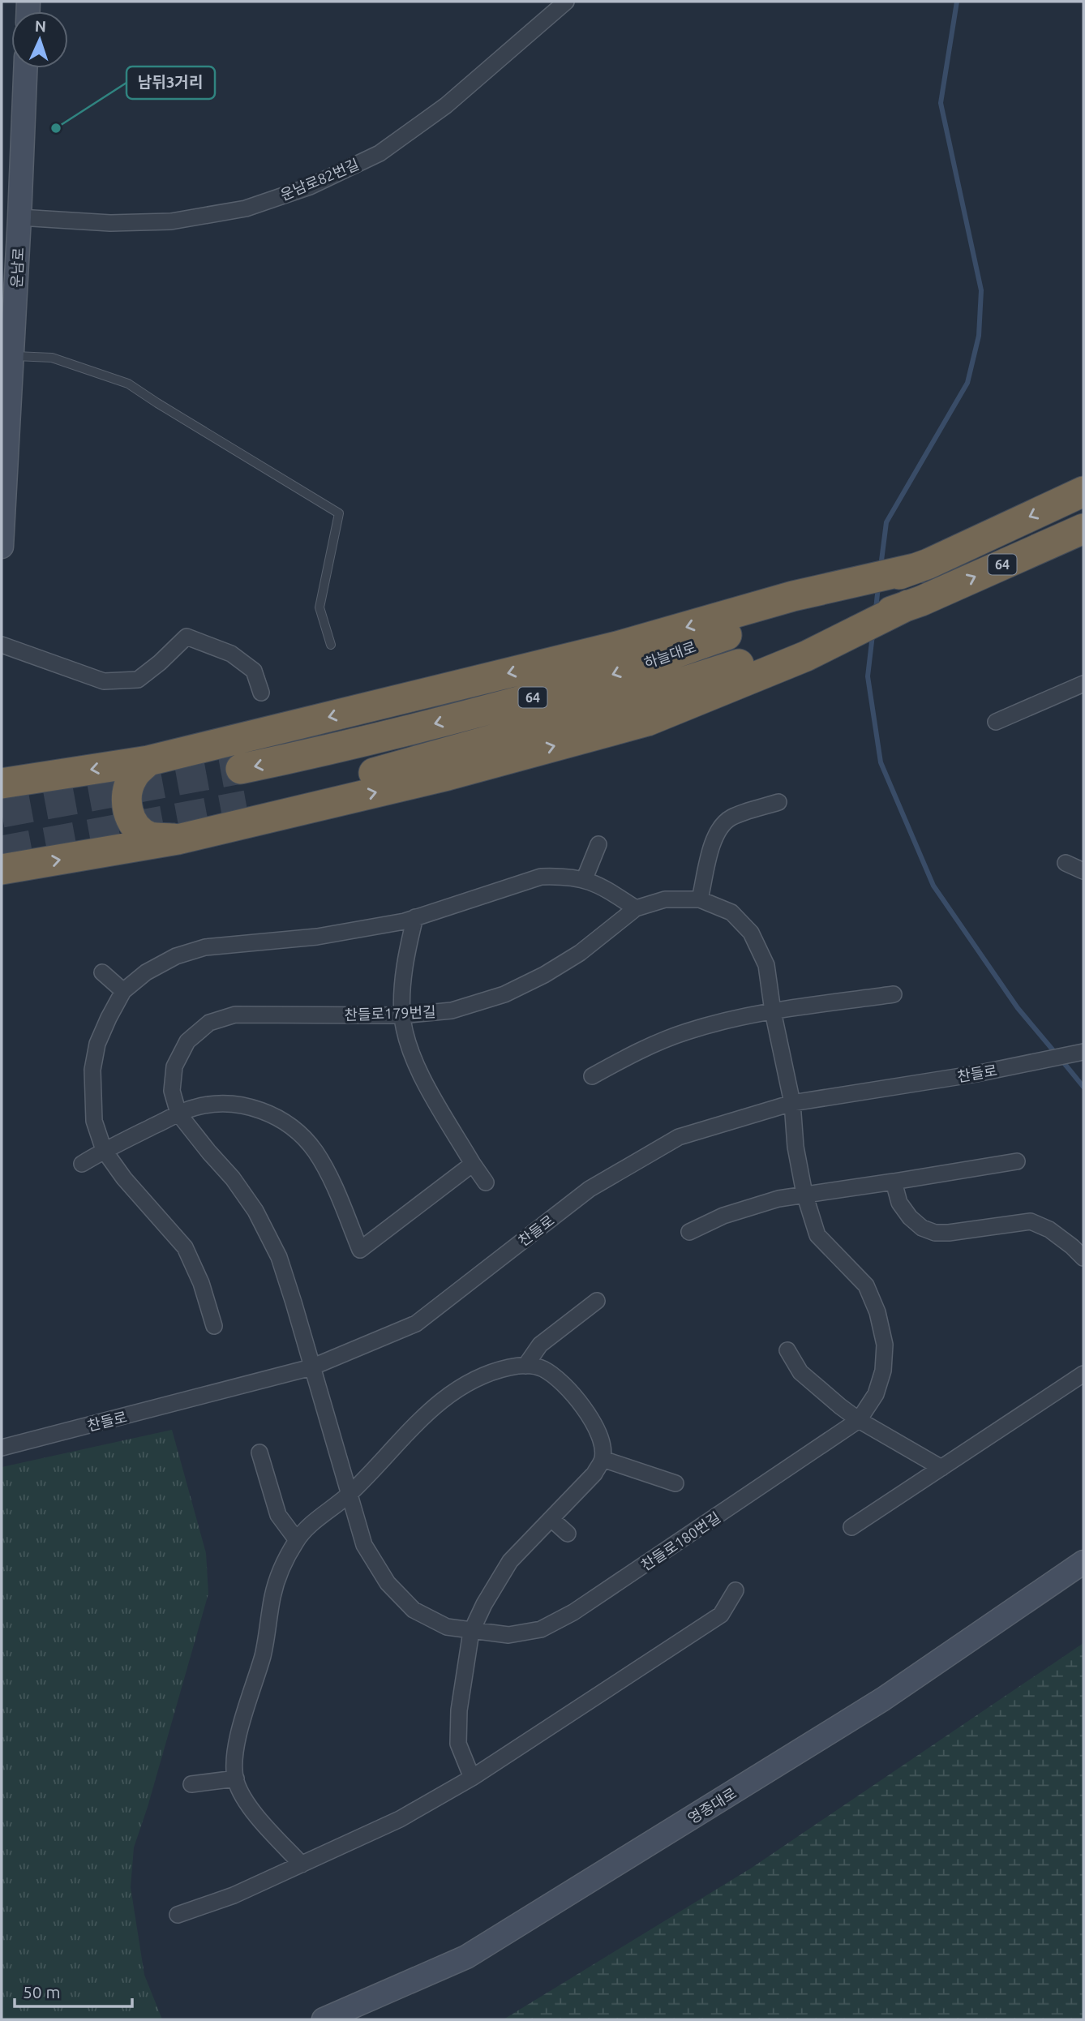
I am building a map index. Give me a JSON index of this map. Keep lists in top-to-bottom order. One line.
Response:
{"streets":{"highway":["64","하늘대로"],"street":["운남로82번길","운남로","찬들로179번길","찬들로","찬들로180번길","영종대로"]},"crossings":[["운남로82번길","운남로"],["64","하늘대로"],["찬들로179번길","찬들로"],["찬들로179번길","찬들로180번길"],["찬들로","찬들로180번길"]],"places":["남뒤3거리"],"scale_bar":"50 m","north":"top"}
